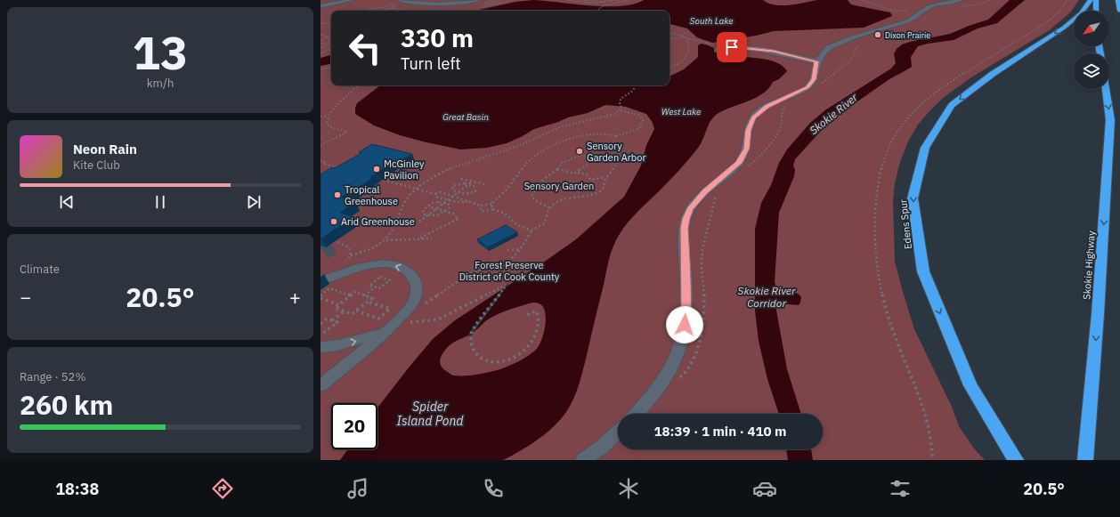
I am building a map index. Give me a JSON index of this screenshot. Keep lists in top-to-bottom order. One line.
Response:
{"streets":{"highway":["Edens Spur","Skokie Highway"]},"one_way":["Edens Spur","Skokie Highway"],"water":["South Lake","West Lake","Skokie River","Great Basin","Skokie River Corridor","Spider Island Pond"],"parks":["Sensory Garden","Forest Preserve District of Cook County"],"places":["Dixon Prairie","Sensory Garden Arbor","McGinley Pavilion","Tropical Greenhouse","Arid Greenhouse"],"north":"bottom left","page":{"tile":[["13","km/h"],"Climate",["Range · 52%","260 km"]],"turn":["330 m","Turn left"],"song":["Neon Rain","Kite Club"],"heat":["−","20.5°","+"],"limit":"20","trip":"18:39 · 1 min · 410 m","tabs":["18:38","20.5°"]}}
